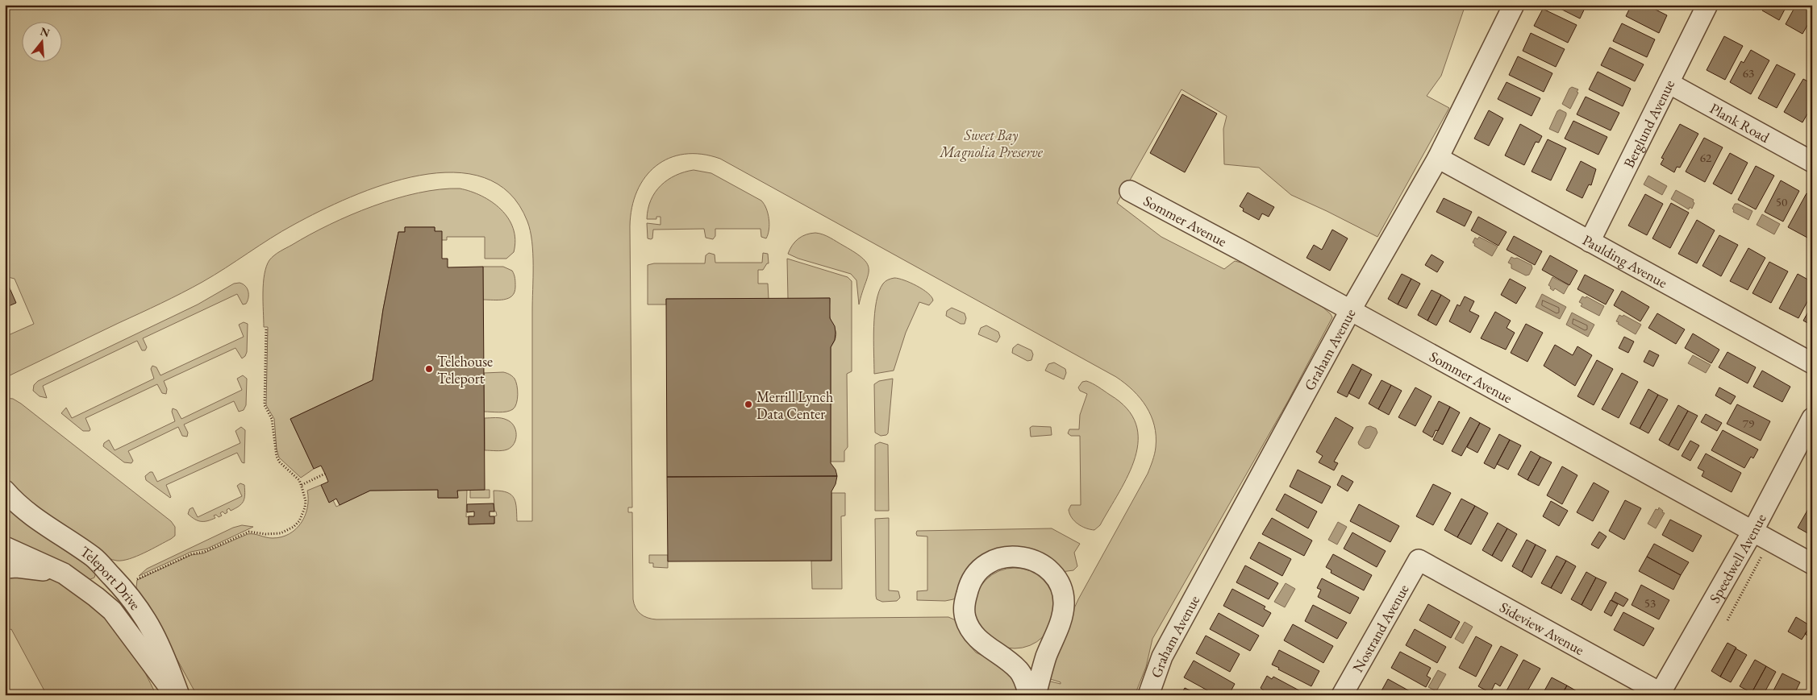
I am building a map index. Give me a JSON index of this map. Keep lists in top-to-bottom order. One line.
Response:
{"streets":{"street":["Plank Road","Berglund Avenue","Sommer Avenue","Paulding Avenue","Graham Avenue","Speedwell Avenue","Teleport Drive","Nostrand Avenue","Sideview Avenue"]},"crossings":[["Plank Road","Berglund Avenue"],["Berglund Avenue","Paulding Avenue"],["Sommer Avenue","Graham Avenue"],["Sommer Avenue","Speedwell Avenue"],["Paulding Avenue","Graham Avenue"],["Speedwell Avenue","Sideview Avenue"],["Nostrand Avenue","Sideview Avenue"]],"parks":["Sweet Bay Magnolia Preserve"],"places":["Telehouse Teleport","Merrill Lynch Data Center"],"house_numbers":["63","62","50","79","53"],"north":"top"}
